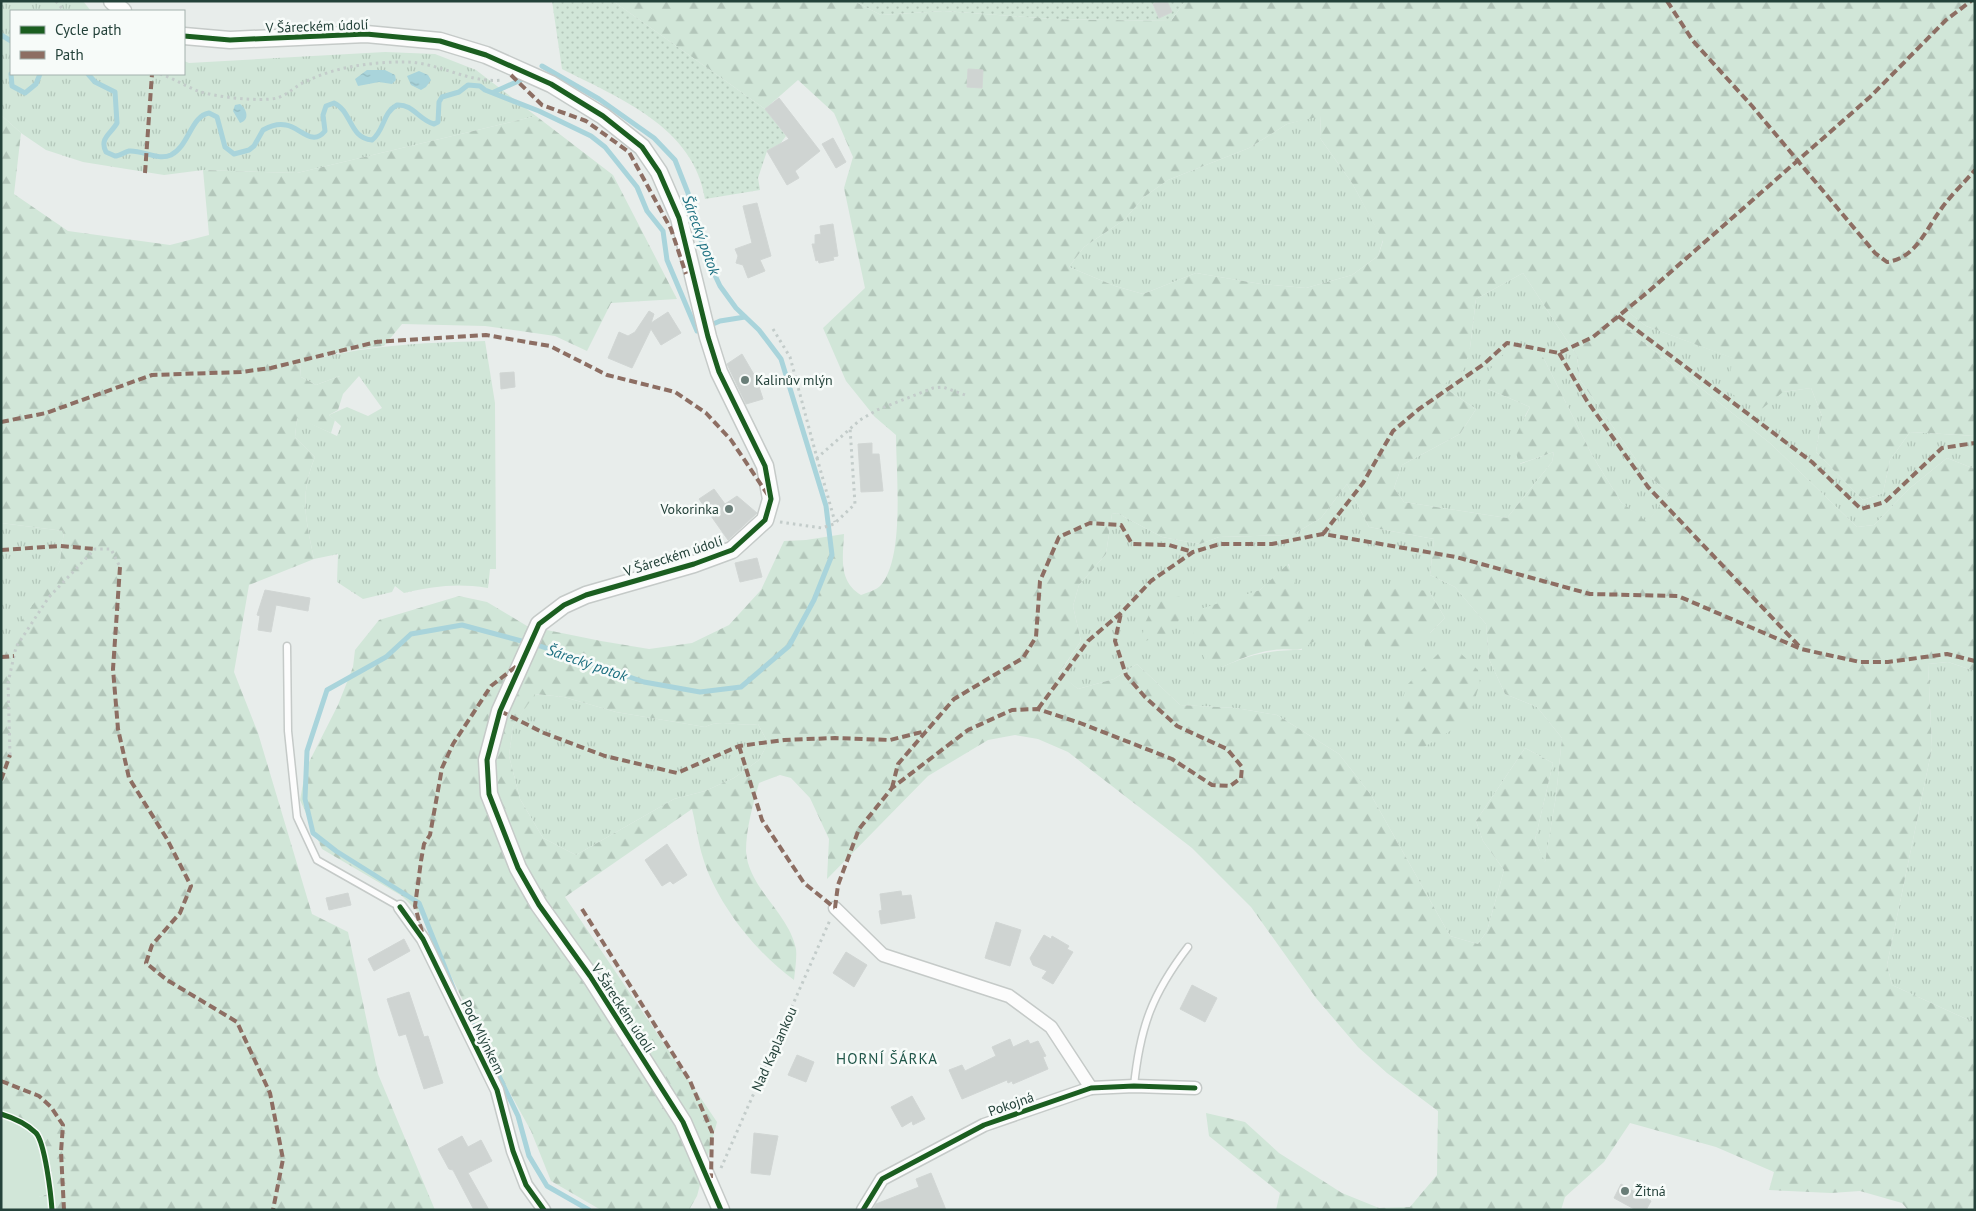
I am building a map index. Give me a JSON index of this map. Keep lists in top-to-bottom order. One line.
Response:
{"streets":{"street":["V Šáreckém údolí","Pod Mlýnkem","Pokojná"],"path":["Nad Kaplankou"]},"crossings":[["V Šáreckém údolí","Nad Kaplankou"]],"districts":["HORNÍ ŠÁRKA"],"water":["Šárecký potok"],"places":["Kalinův mlýn","Vokorinka","Žitná"],"legend":["Cycle path","Path"]}
